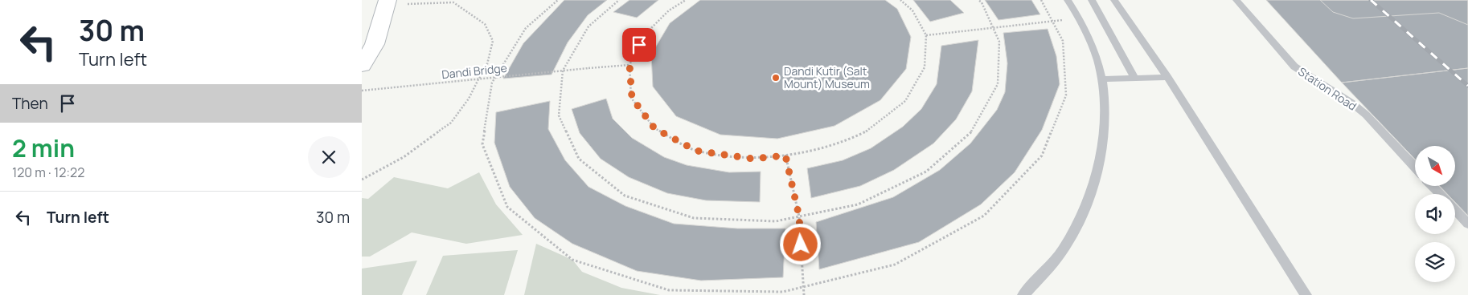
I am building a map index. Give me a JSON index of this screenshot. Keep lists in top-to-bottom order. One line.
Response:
{"streets":{"lane":["Station Road"],"path":["Dandi Bridge"]},"places":["Dandi Kutir (Salt Mount) Museum"],"north":"bottom right","page":{"turn":["30 m","Turn left"],"then":"Then","heading":["2 min","120 m · 12:22"],"list":[{"name":"Turn left","value":"30 m"}]}}
